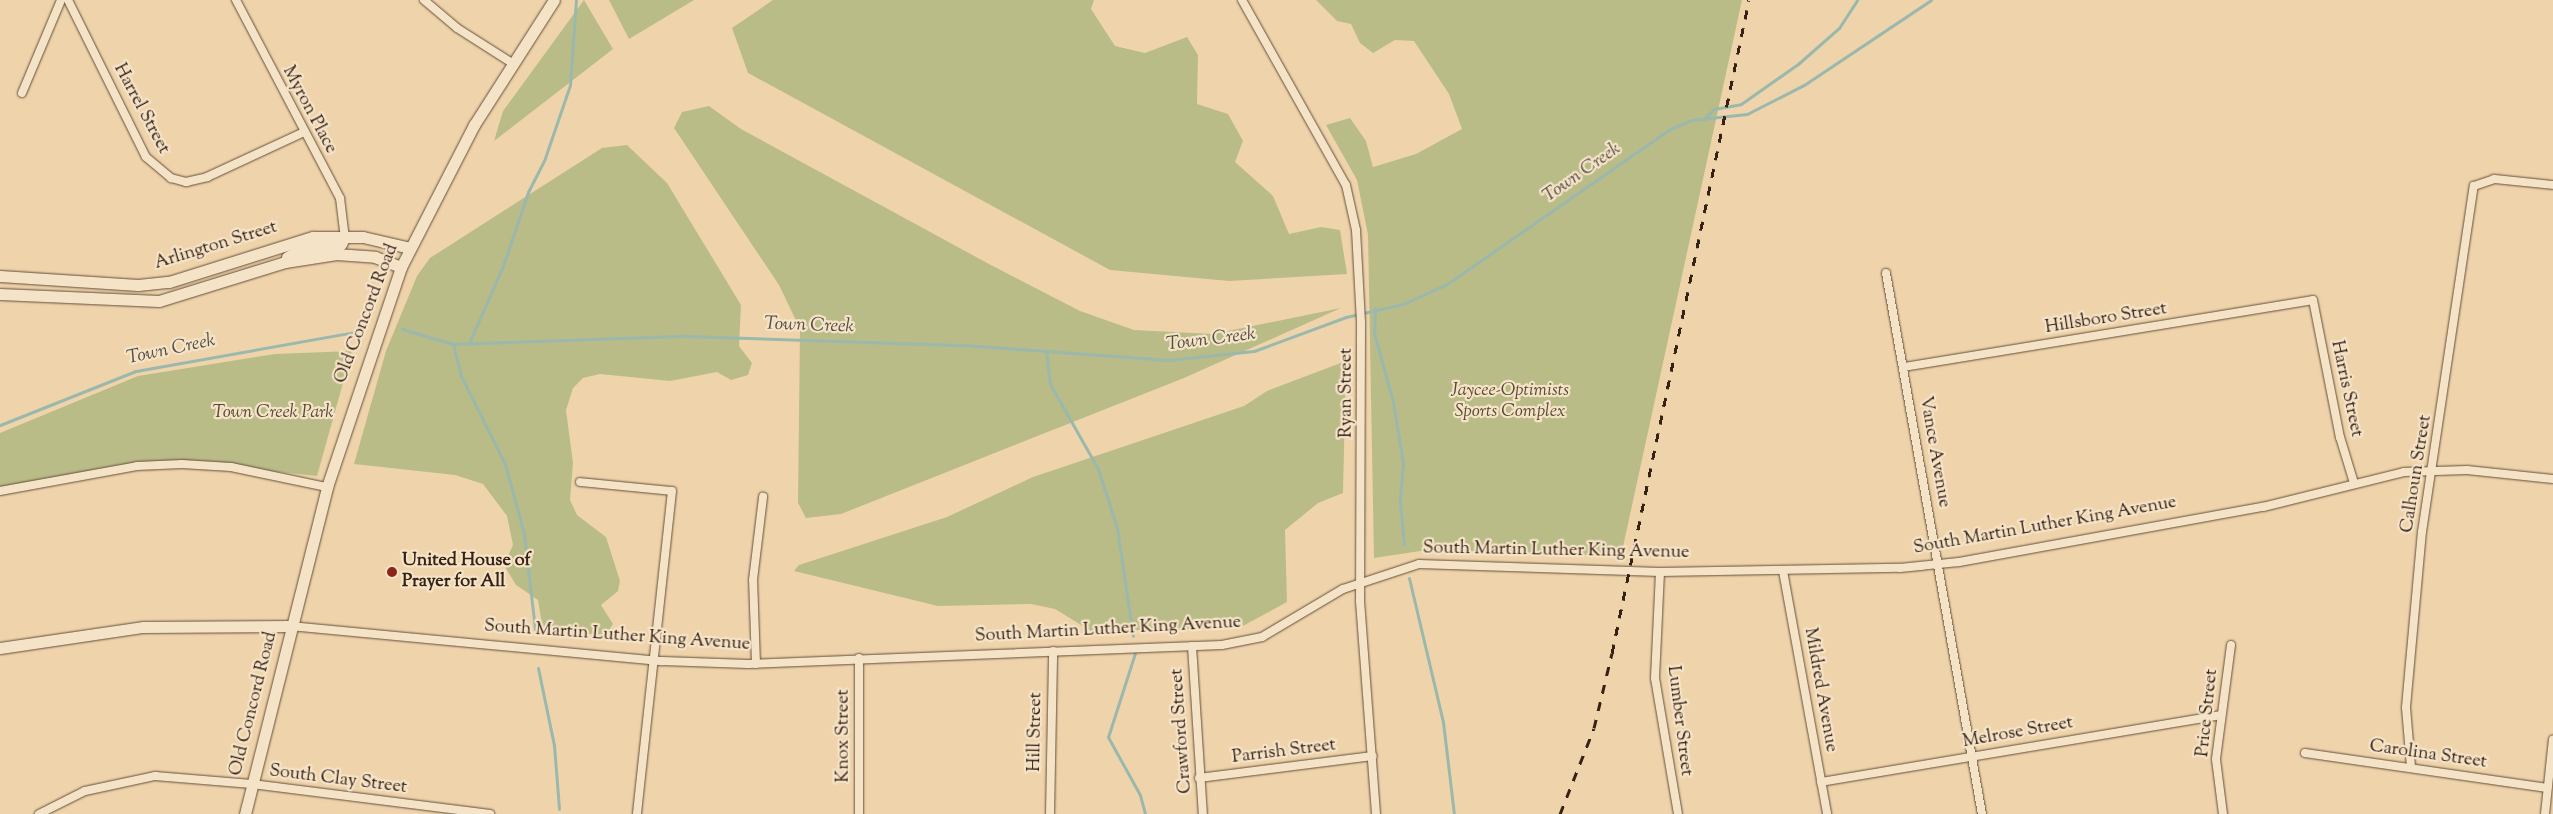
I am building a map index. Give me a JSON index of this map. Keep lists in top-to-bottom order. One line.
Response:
{"streets":{"street":["Harrel Street","Myron Place","Arlington Street","Old Concord Road","Hillsboro Street","Harris Street","Ryan Street","Vance Avenue","Calhoun Street","South Martin Luther King Avenue","Mildred Avenue","Price Street","Lumber Street","Crawford Street","Hill Street","Melrose Street","Knox Street","Parrish Street","Carolina Street","South Clay Street"]},"crossings":[["Harrel Street","Myron Place"],["Myron Place","Arlington Street"],["Arlington Street","Old Concord Road"],["Old Concord Road","South Martin Luther King Avenue"],["Old Concord Road","South Clay Street"],["Hillsboro Street","Harris Street"],["Hillsboro Street","Vance Avenue"],["Harris Street","South Martin Luther King Avenue"],["Ryan Street","South Martin Luther King Avenue"],["Ryan Street","Parrish Street"],["Vance Avenue","South Martin Luther King Avenue"],["Vance Avenue","Melrose Street"],["Calhoun Street","South Martin Luther King Avenue"],["Calhoun Street","Carolina Street"],["South Martin Luther King Avenue","Mildred Avenue"],["South Martin Luther King Avenue","Lumber Street"],["South Martin Luther King Avenue","Crawford Street"],["South Martin Luther King Avenue","Hill Street"],["South Martin Luther King Avenue","Knox Street"],["Mildred Avenue","Melrose Street"],["Price Street","Melrose Street"],["Crawford Street","Parrish Street"]],"water":["Town Creek"],"parks":["Jaycee-Optimists Sports Complex","Town Creek Park"],"places":["United House of Prayer for All"]}
